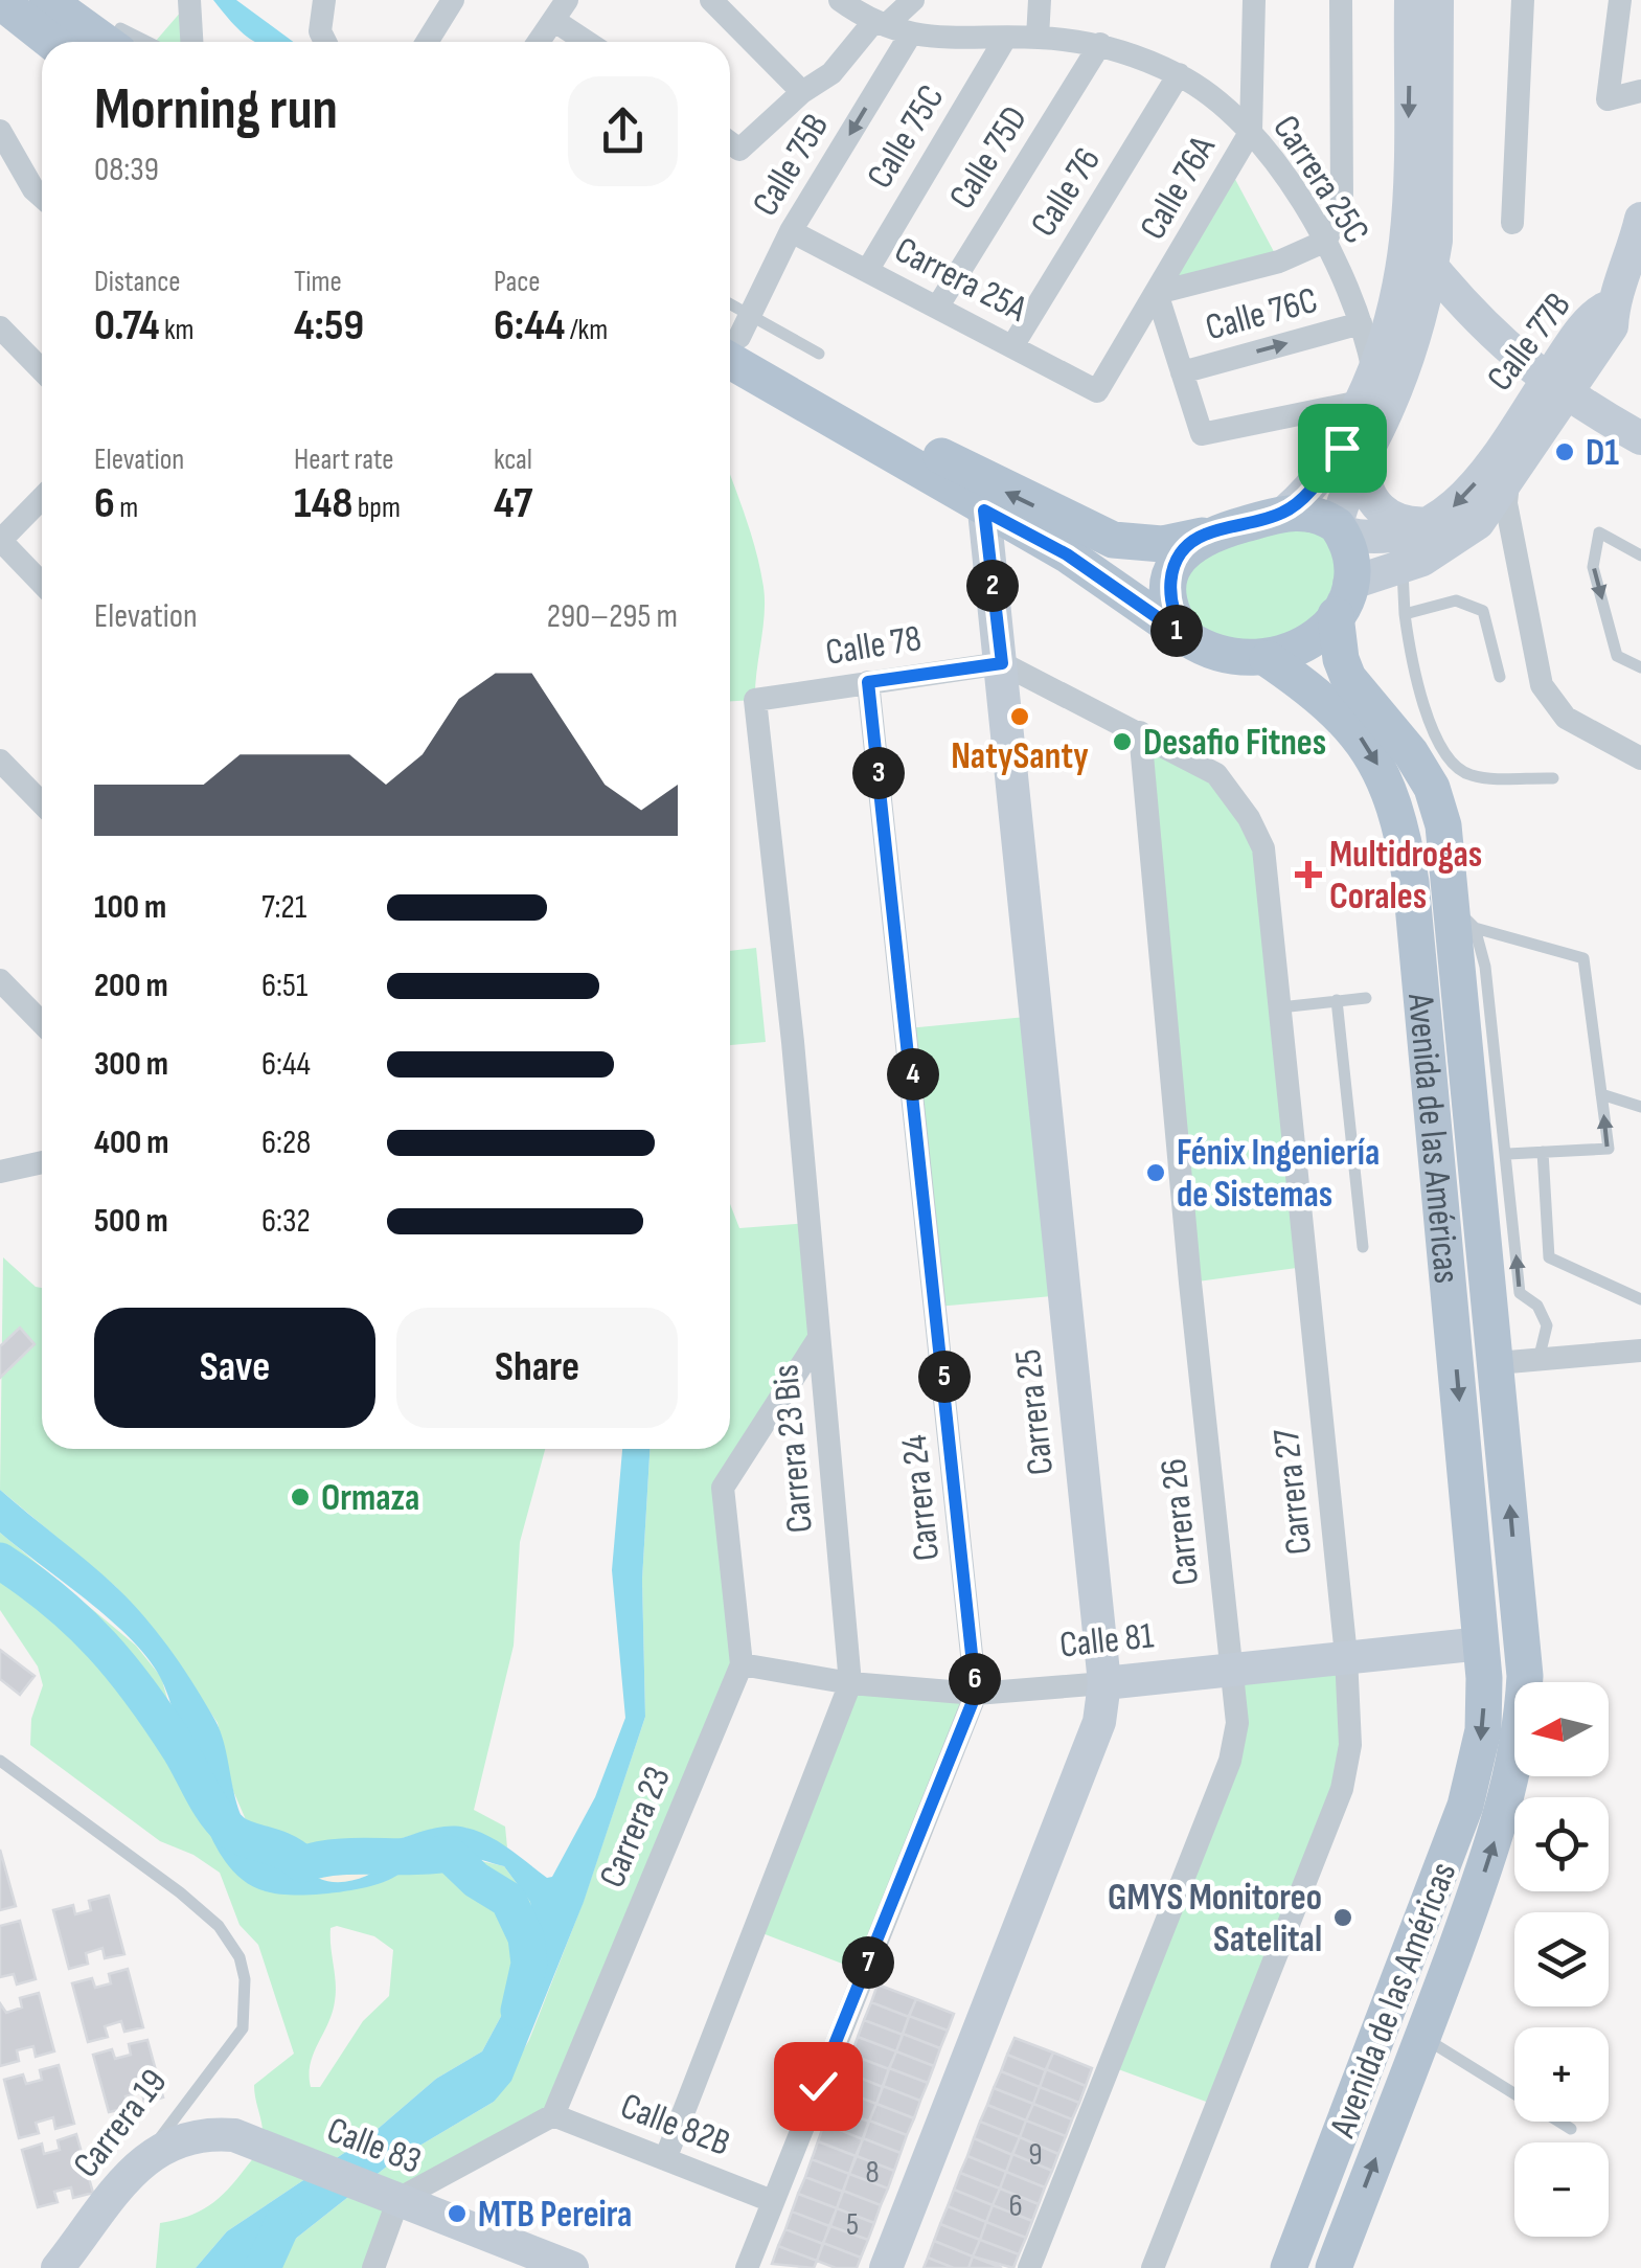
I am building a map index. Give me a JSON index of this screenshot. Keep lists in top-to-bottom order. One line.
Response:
{"streets":{"main road":["Avenida de las Américas"],"street":["Calle 75C","Calle 75D","Calle 75B","Carrera 25C","Calle 76A","Calle 76","Carrera 25A","Calle 76C","Calle 77B","Calle 78","Carrera 25","Carrera 23 Bis","Carrera 27","Carrera 24","Carrera 26","Calle 81","Carrera 23","Carrera 19","Calle 82B","Calle 83"]},"crossings":[["Calle 75C","Carrera 25C"],["Calle 75C","Carrera 25A"],["Calle 75D","Carrera 25C"],["Calle 75D","Carrera 25A"],["Calle 75B","Carrera 25C"],["Calle 75B","Carrera 25A"],["Calle 75B","Avenida de las Américas"],["Carrera 25C","Calle 76A"],["Carrera 25C","Calle 76"],["Carrera 25C","Calle 76C"],["Calle 76A","Carrera 25A"],["Calle 76","Carrera 25A"],["Calle 77B","Avenida de las Américas"],["Calle 78","Carrera 25"],["Calle 78","Carrera 23 Bis"],["Calle 78","Carrera 27"],["Calle 78","Carrera 24"],["Avenida de las Américas","Carrera 25"],["Avenida de las Américas","Calle 81"],["Carrera 25","Carrera 27"],["Carrera 25","Calle 81"],["Carrera 23 Bis","Calle 81"],["Carrera 23 Bis","Carrera 23"],["Carrera 23 Bis","Calle 82B"],["Carrera 27","Carrera 26"],["Carrera 27","Calle 81"],["Carrera 24","Calle 81"],["Carrera 24","Calle 82B"],["Carrera 26","Calle 81"],["Calle 81","Carrera 23"],["Carrera 23","Calle 82B"],["Carrera 19","Calle 83"]],"places":{"other":["D1","NatySanty","Desafio Fitnes","Fénix Ingeniería de Sistemas","Ormaza","GMYS Monitoreo Satelital","MTB Pereira"],"health":["Multidrogas Corales"]},"house_numbers":["9","8","6","5"],"north":"left","page":{"heading":["Morning run","08:39"],"stats":[["Distance","0.74 km"],["Time","4:59"],["Pace","6:44 /km"],["Elevation","6 m"],["Heart rate","148 bpm"],["kcal","47"]],"pins":["2","1","3","4","5","6","7"],"chart":["Elevation","290–295 m"],"list":[{"name":"100 m","note":"7:21"},{"name":"200 m","note":"6:51"},{"name":"300 m","note":"6:44"},{"name":"400 m","note":"6:28"},{"name":"500 m","note":"6:32"}],"buttons":["Save","Share"],"map_buttons":["+","−"]}}
